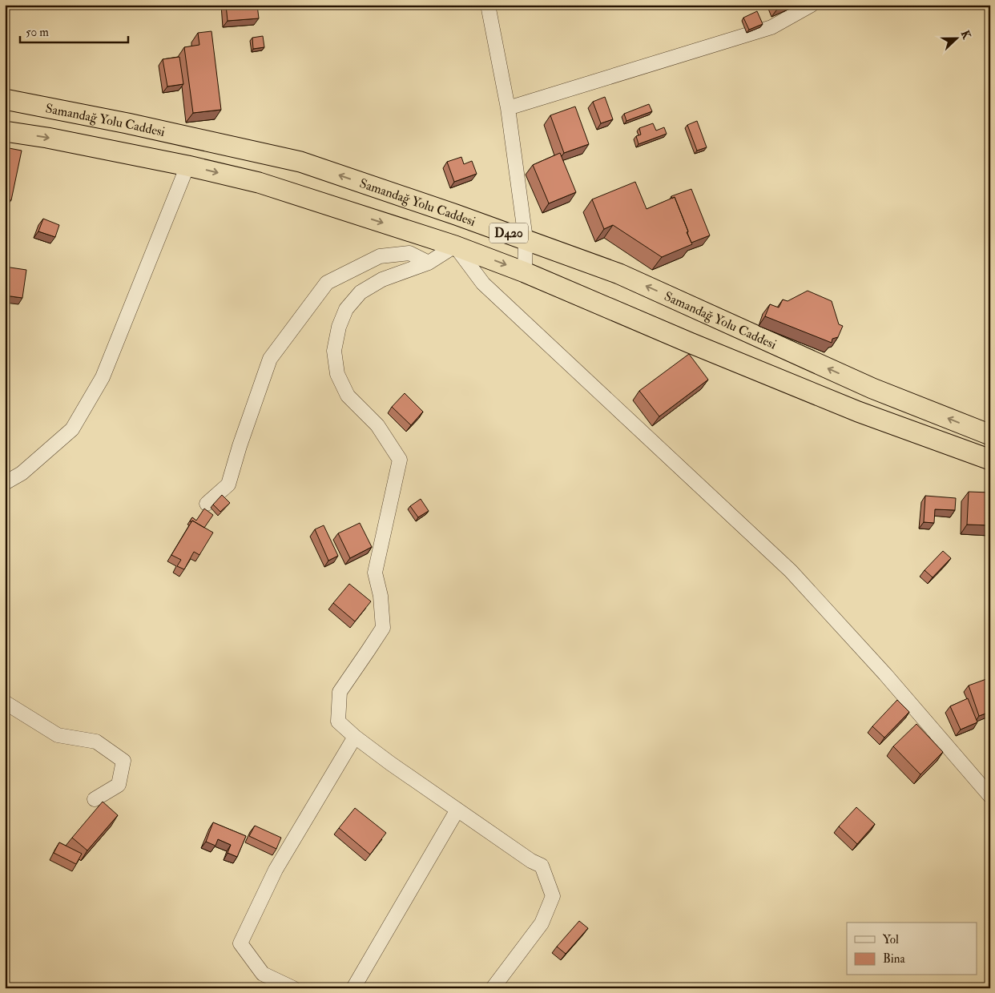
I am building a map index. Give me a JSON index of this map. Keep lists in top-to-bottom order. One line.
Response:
{"streets":{"highway":["Samandağ Yolu Caddesi","D420"]},"legend":["Yol","Bina"],"scale_bar":"50 m","north":"right"}
